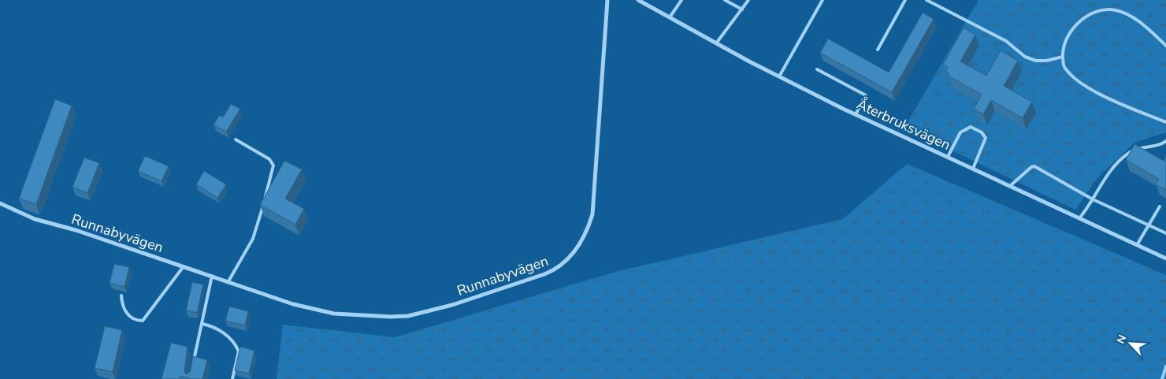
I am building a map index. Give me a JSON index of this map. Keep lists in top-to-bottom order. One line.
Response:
{"streets":{"street":["Återbruksvägen","Runnabyvägen"]},"north":"top left"}
